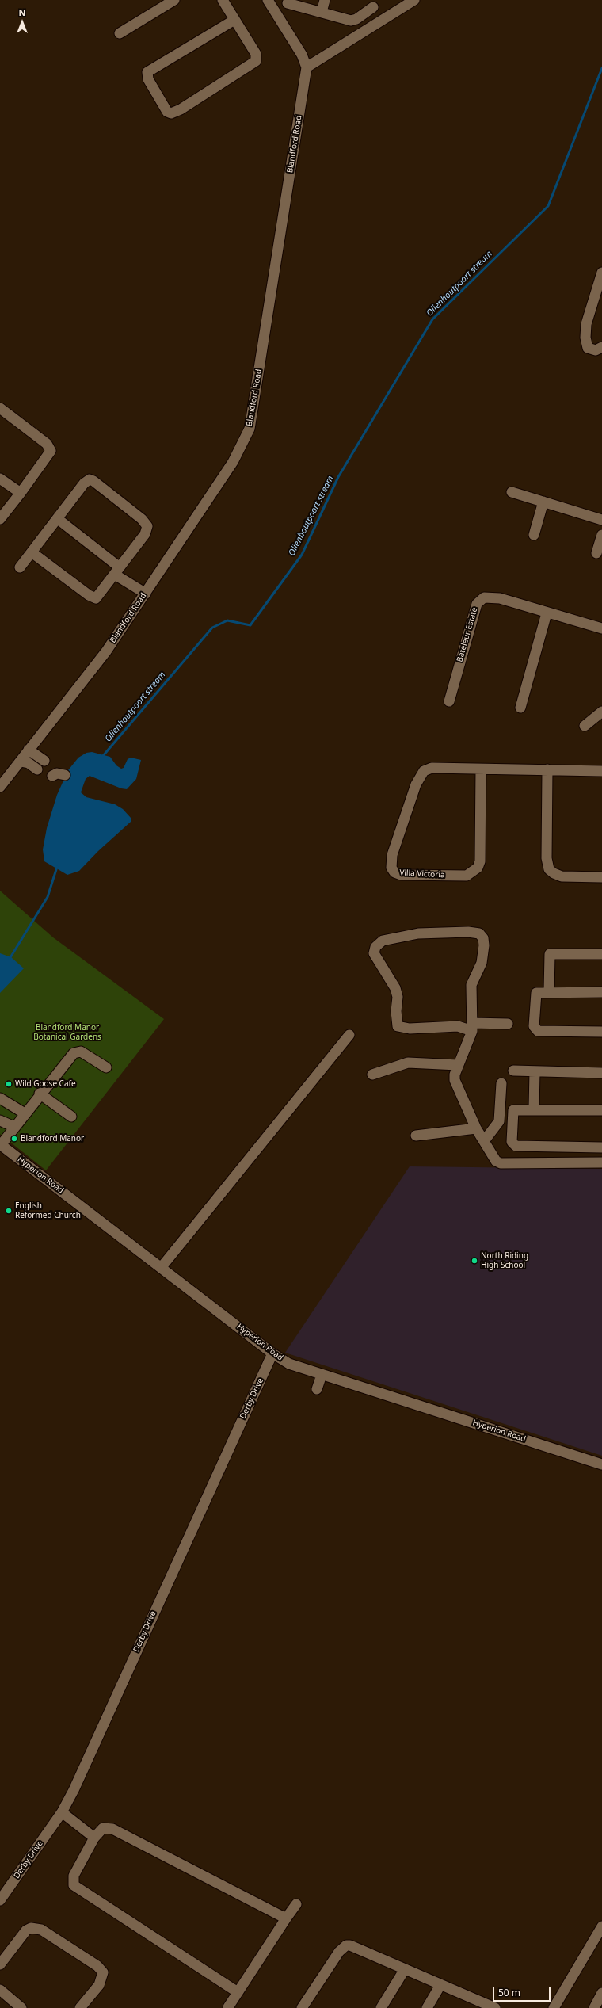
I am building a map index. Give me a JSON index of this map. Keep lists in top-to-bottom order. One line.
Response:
{"streets":{"street":["Blandford Road","Bateleur Estate","Villa Victoria","Hyperion Road","Derby Drive"]},"crossings":[["Hyperion Road","Derby Drive"]],"water":["Olienhoutpoort stream"],"parks":["Blandford Manor Botanical Gardens"],"places":["Wild Goose Cafe","Blandford Manor","English Reformed Church","North Riding High School"],"scale_bar":"50 m","north":"top"}
